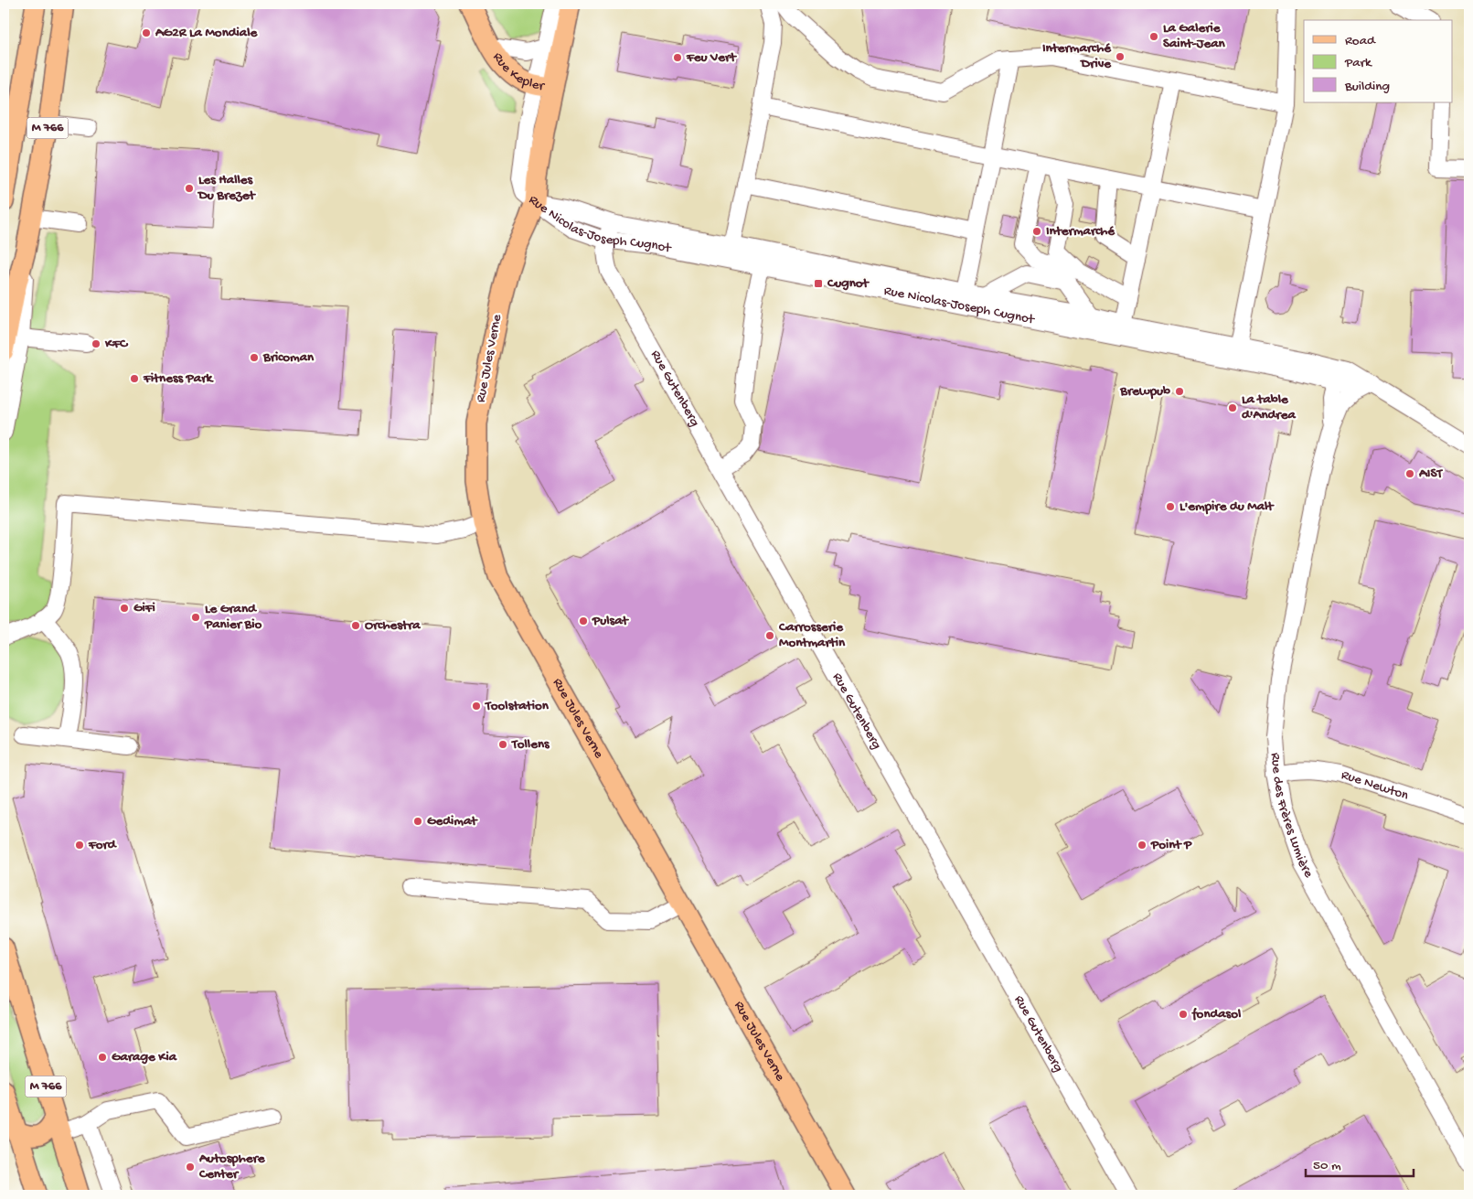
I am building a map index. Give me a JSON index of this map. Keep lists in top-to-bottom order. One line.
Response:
{"streets":{"main road":["Rue Kepler","M 766","Rue Jules Verne"],"street":["Rue Nicolas-Joseph Cugnot","Rue Gutenberg","Rue Newton","Rue des Frères Lumière"]},"crossings":[["Rue Kepler","Rue Jules Verne"],["Rue Nicolas-Joseph Cugnot","Rue Jules Verne"],["Rue Nicolas-Joseph Cugnot","Rue Gutenberg"],["Rue Nicolas-Joseph Cugnot","Rue des Frères Lumière"],["Rue Newton","Rue des Frères Lumière"]],"places":{"other":["AG2R La Mondiale","La Galerie Saint-Jean","Intermarché Drive","Feu Vert","Les Halles Du Brezet","Intermarché","KFC","Bricoman","Fitness Park","Brewpub","La table d'Andrea","AIST","L'empire du Malt","GiFi","Le Grand Panier Bio","Pulsat","Orchestra","Carrosserie Montmartin","Toolstation","Tollens","Gedimat","Ford","Point P","fondasol","Garage Kia","Autosphere Center"],"transit":["Cugnot"]},"legend":["Road","Park","Building"],"scale_bar":"50 m"}
